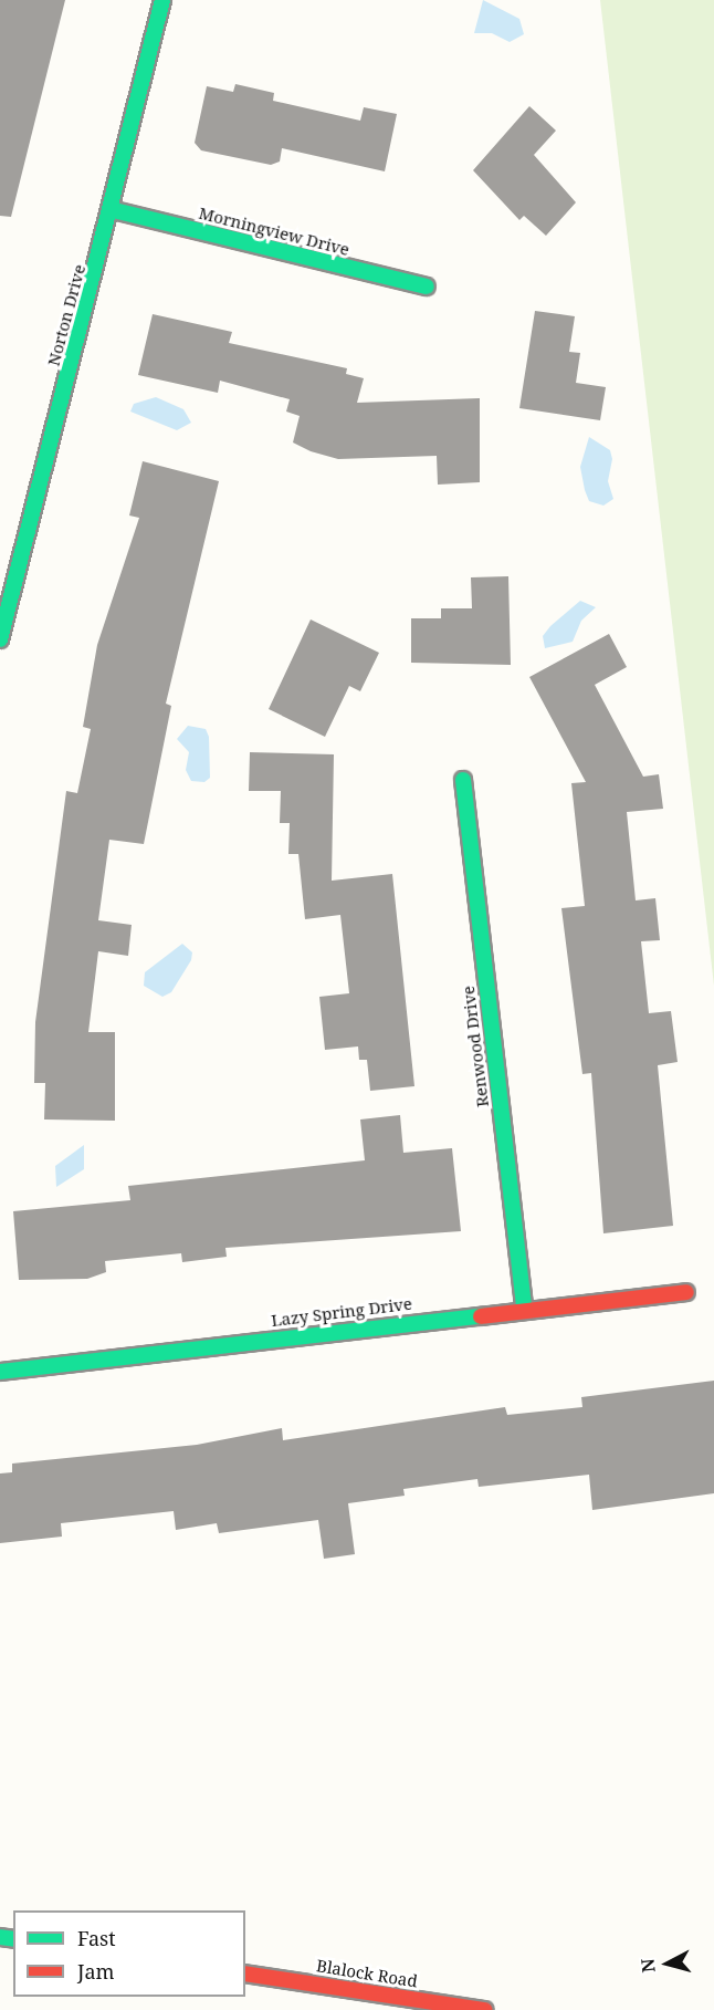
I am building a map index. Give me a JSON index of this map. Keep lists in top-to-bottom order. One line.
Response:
{"streets":{"street":["Morningview Drive","Norton Drive","Renwood Drive","Lazy Spring Drive","Blalock Road"]},"crossings":[["Morningview Drive","Norton Drive"],["Renwood Drive","Lazy Spring Drive"]],"legend":["Fast","Jam"],"north":"left"}
